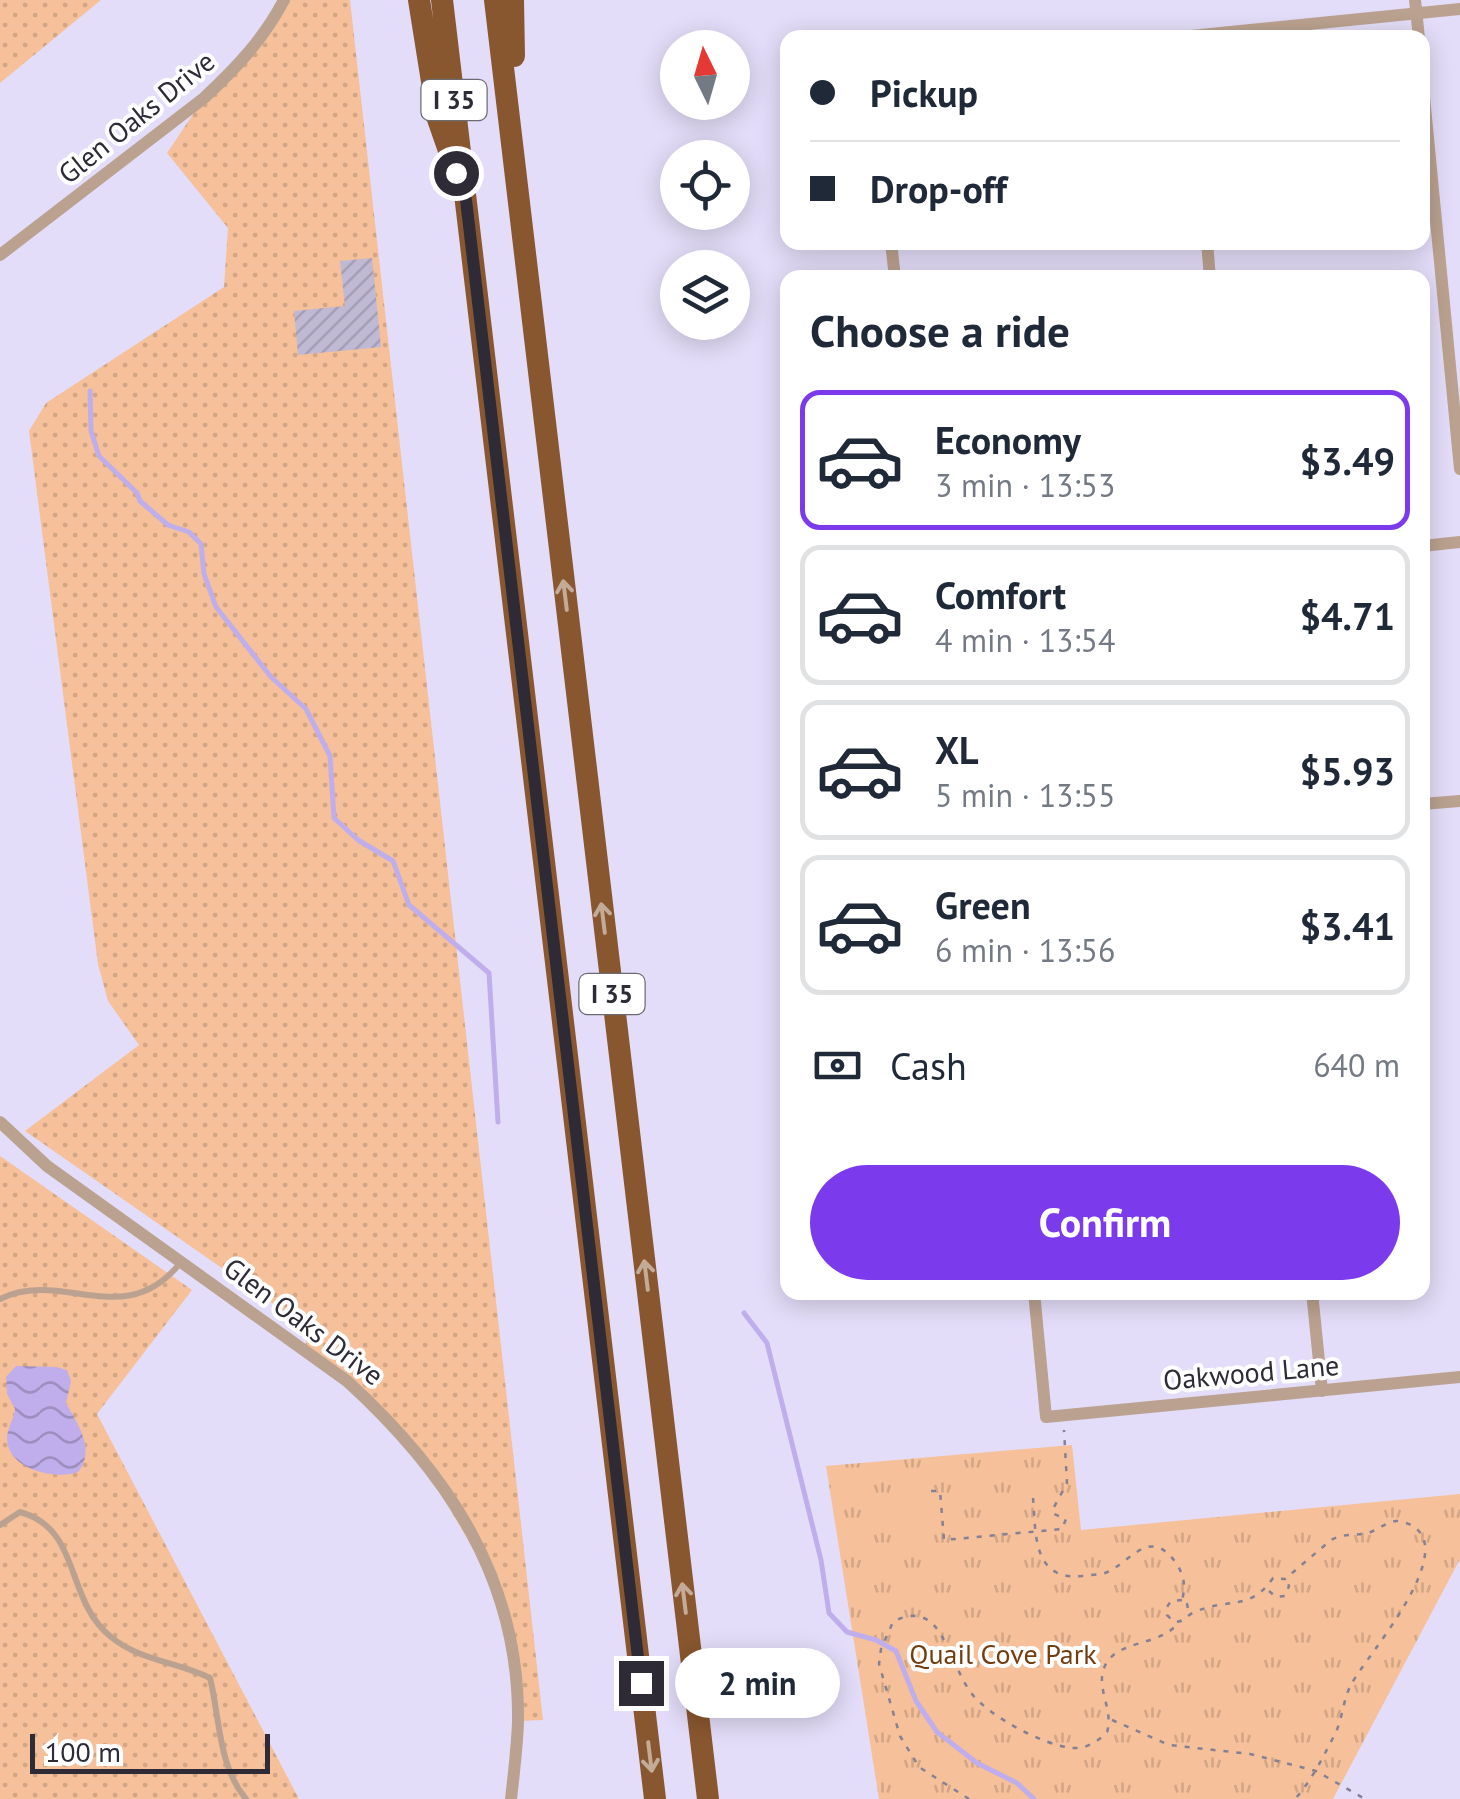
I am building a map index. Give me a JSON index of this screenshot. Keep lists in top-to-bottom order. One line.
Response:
{"streets":{"highway":["I 35"],"street":["Glen Oaks Drive","Oakwood Lane"]},"parks":["Quail Cove Park"],"scale_bar":"100 m","north":"top","page":{"banner":["Pickup","Drop-off"],"heading":"Choose a ride","list":[{"name":"Economy","note":"3 min · 13:53","value":"$3.49"},{"name":"Comfort","note":"4 min · 13:54","value":"$4.71"},{"name":"XL","note":"5 min · 13:55","value":"$5.93"},{"name":"Green","note":"6 min · 13:56","value":"$3.41"}],"pay":["Cash","640 m"],"buttons":"Confirm","bubble":"2 min","scale":"100 m"}}
